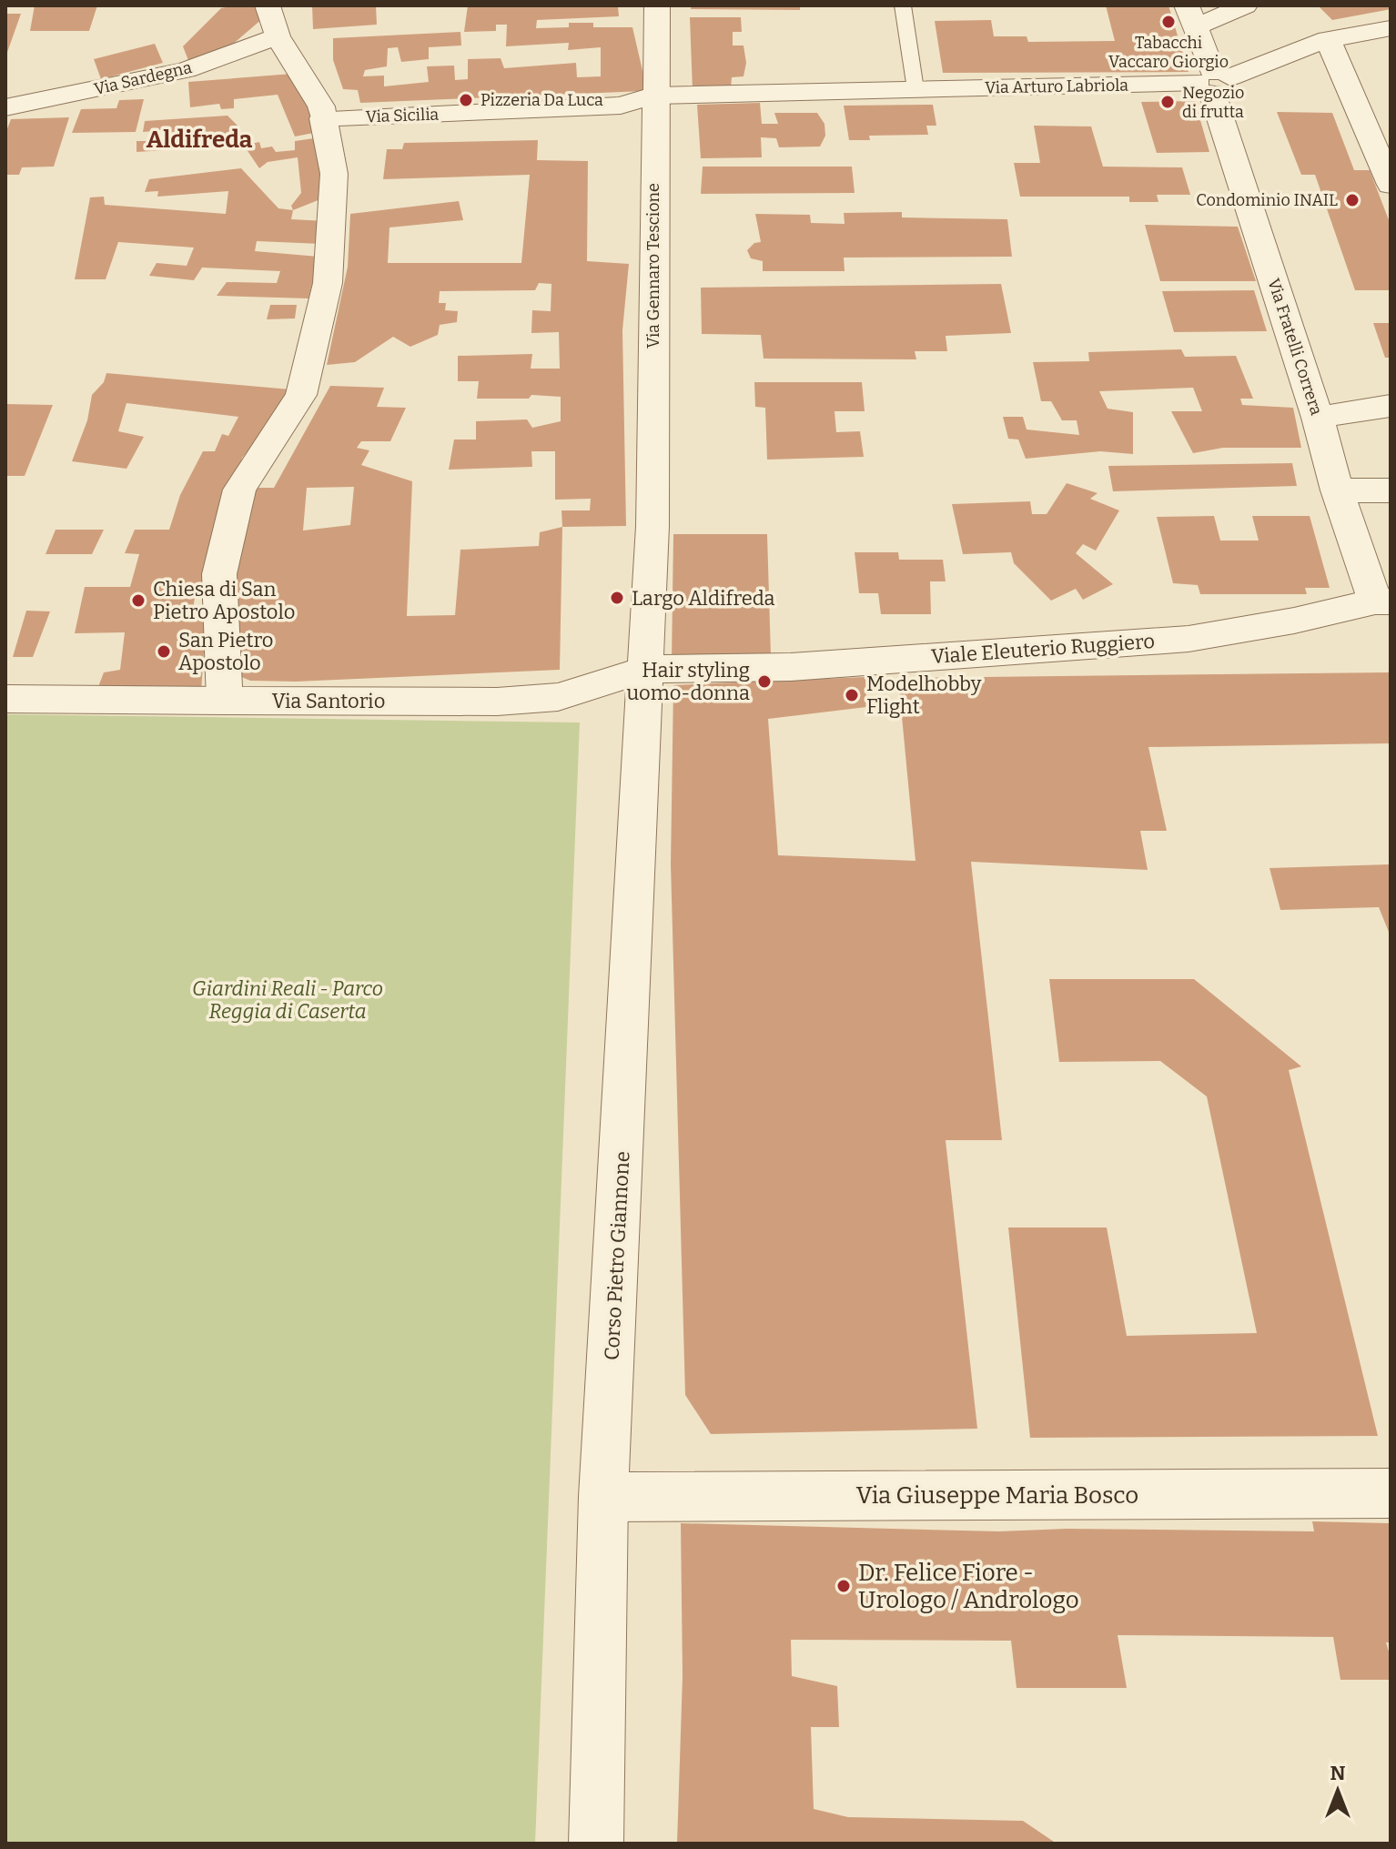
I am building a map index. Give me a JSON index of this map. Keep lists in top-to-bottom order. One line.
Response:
{"streets":{"street":["Via Sardegna","Via Arturo Labriola","Via Sicilia","Via Gennaro Tescione","Via Fratelli Correra","Viale Eleuterio Ruggiero","Via Santorio","Corso Pietro Giannone","Via Giuseppe Maria Bosco"]},"crossings":[["Via Arturo Labriola","Via Sicilia"],["Via Arturo Labriola","Via Gennaro Tescione"],["Via Arturo Labriola","Via Fratelli Correra"],["Via Sicilia","Via Gennaro Tescione"],["Via Gennaro Tescione","Viale Eleuterio Ruggiero"],["Via Gennaro Tescione","Via Santorio"],["Via Gennaro Tescione","Corso Pietro Giannone"],["Via Fratelli Correra","Viale Eleuterio Ruggiero"],["Viale Eleuterio Ruggiero","Via Santorio"],["Viale Eleuterio Ruggiero","Corso Pietro Giannone"],["Via Santorio","Corso Pietro Giannone"],["Corso Pietro Giannone","Via Giuseppe Maria Bosco"]],"districts":["Aldifreda"],"parks":["Giardini Reali - Parco Reggia di Caserta"],"places":["Tabacchi Vaccaro Giorgio","Pizzeria Da Luca","Negozio di frutta","Condominio INAIL","Largo Aldifreda","Chiesa di San Pietro Apostolo","San Pietro Apostolo","Hair styling uomo-donna","Modelhobby Flight","Dr. Felice Fiore - Urologo / Andrologo"],"north":"top"}
